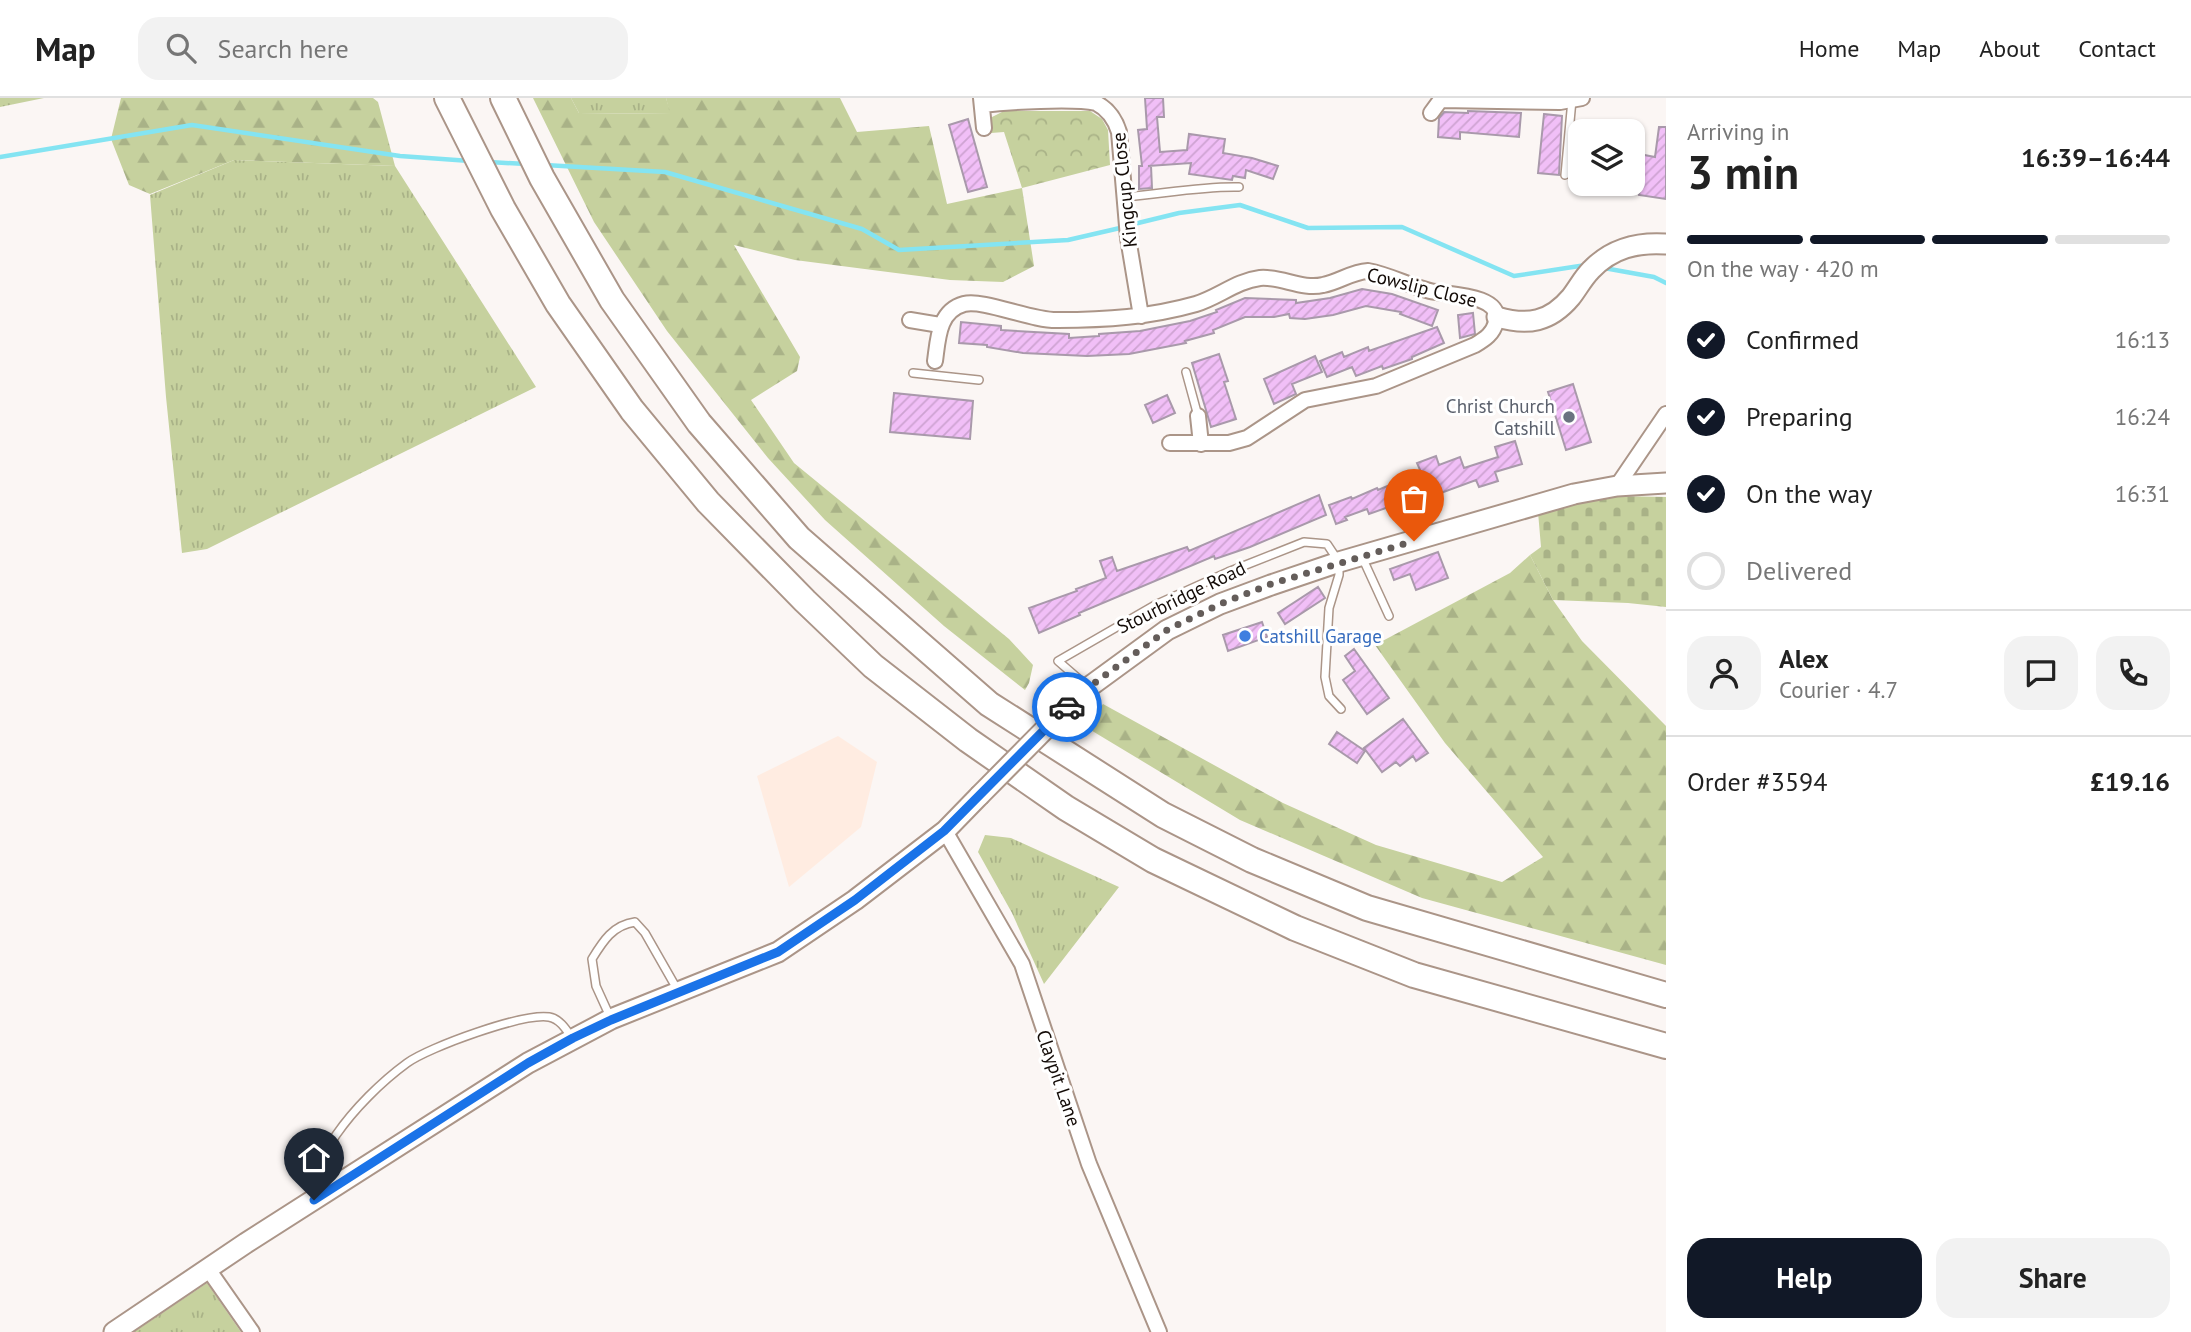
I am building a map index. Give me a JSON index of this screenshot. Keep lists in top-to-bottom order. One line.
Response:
{"streets":{"main road":["Stourbridge Road"],"street":["Kingcup Close","Cowslip Close","Claypit Lane"]},"crossings":[["Kingcup Close","Cowslip Close"],["Stourbridge Road","Claypit Lane"]],"places":["Christ Church Catshill","Catshill Garage"],"page":{"header":"Map","search":"Search here","nav":["Home","Map","About","Contact"],"heading":["3 min","Arriving in","16:39–16:44"],"panel":["Alex","Courier · 4.7","Order #3594","£19.16"],"bar":"On the way · 420 m","list":[["Confirmed","16:13"],["Preparing","16:24"],["On the way","16:31"],"Delivered"],"buttons":["Help","Share"]}}
